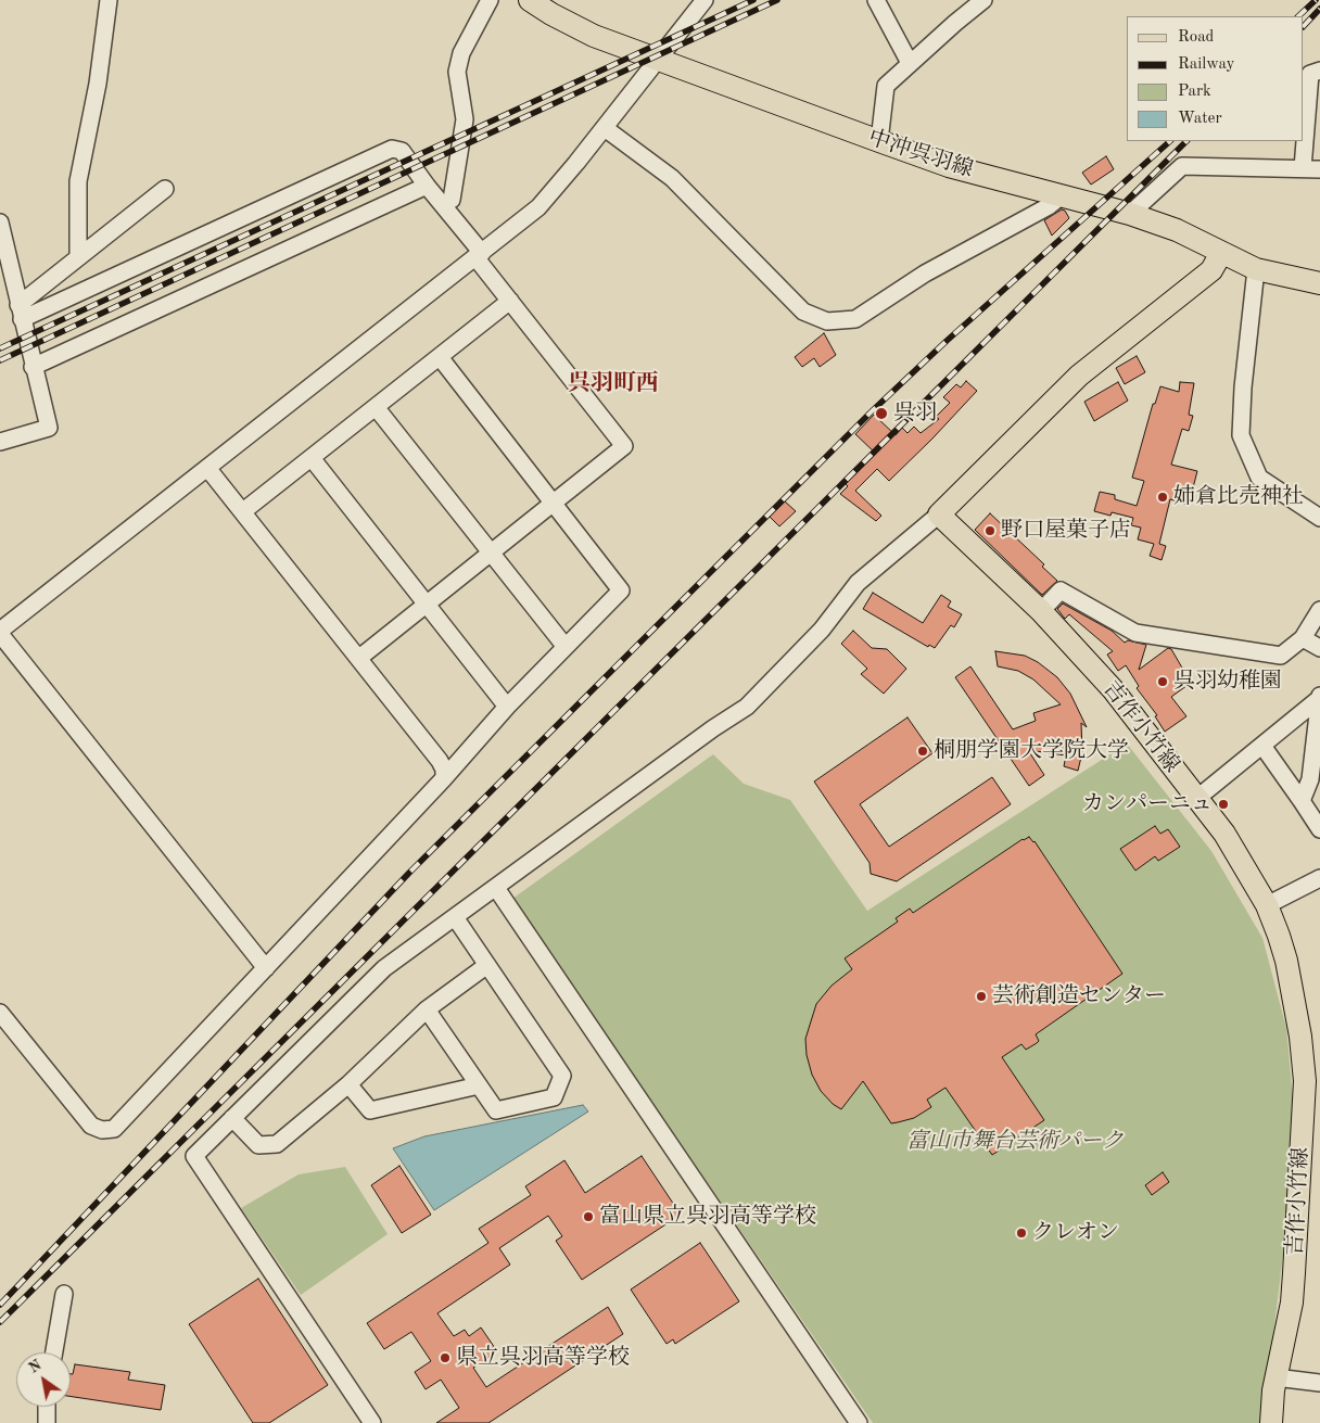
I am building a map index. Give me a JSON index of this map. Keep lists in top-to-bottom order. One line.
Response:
{"streets":{"main road":["中沖呉羽線","吉作小竹線"]},"districts":["呉羽町西"],"parks":["富山市舞台芸術パーク"],"places":["呉羽","姉倉比売神社","野口屋菓子店","呉羽幼稚園","桐朋学園大学院大学","カンパーニュ","芸術創造センター","富山県立呉羽高等学校","クレオン","県立呉羽高等学校"],"legend":["Road","Railway","Park","Water"],"north":"top left"}
